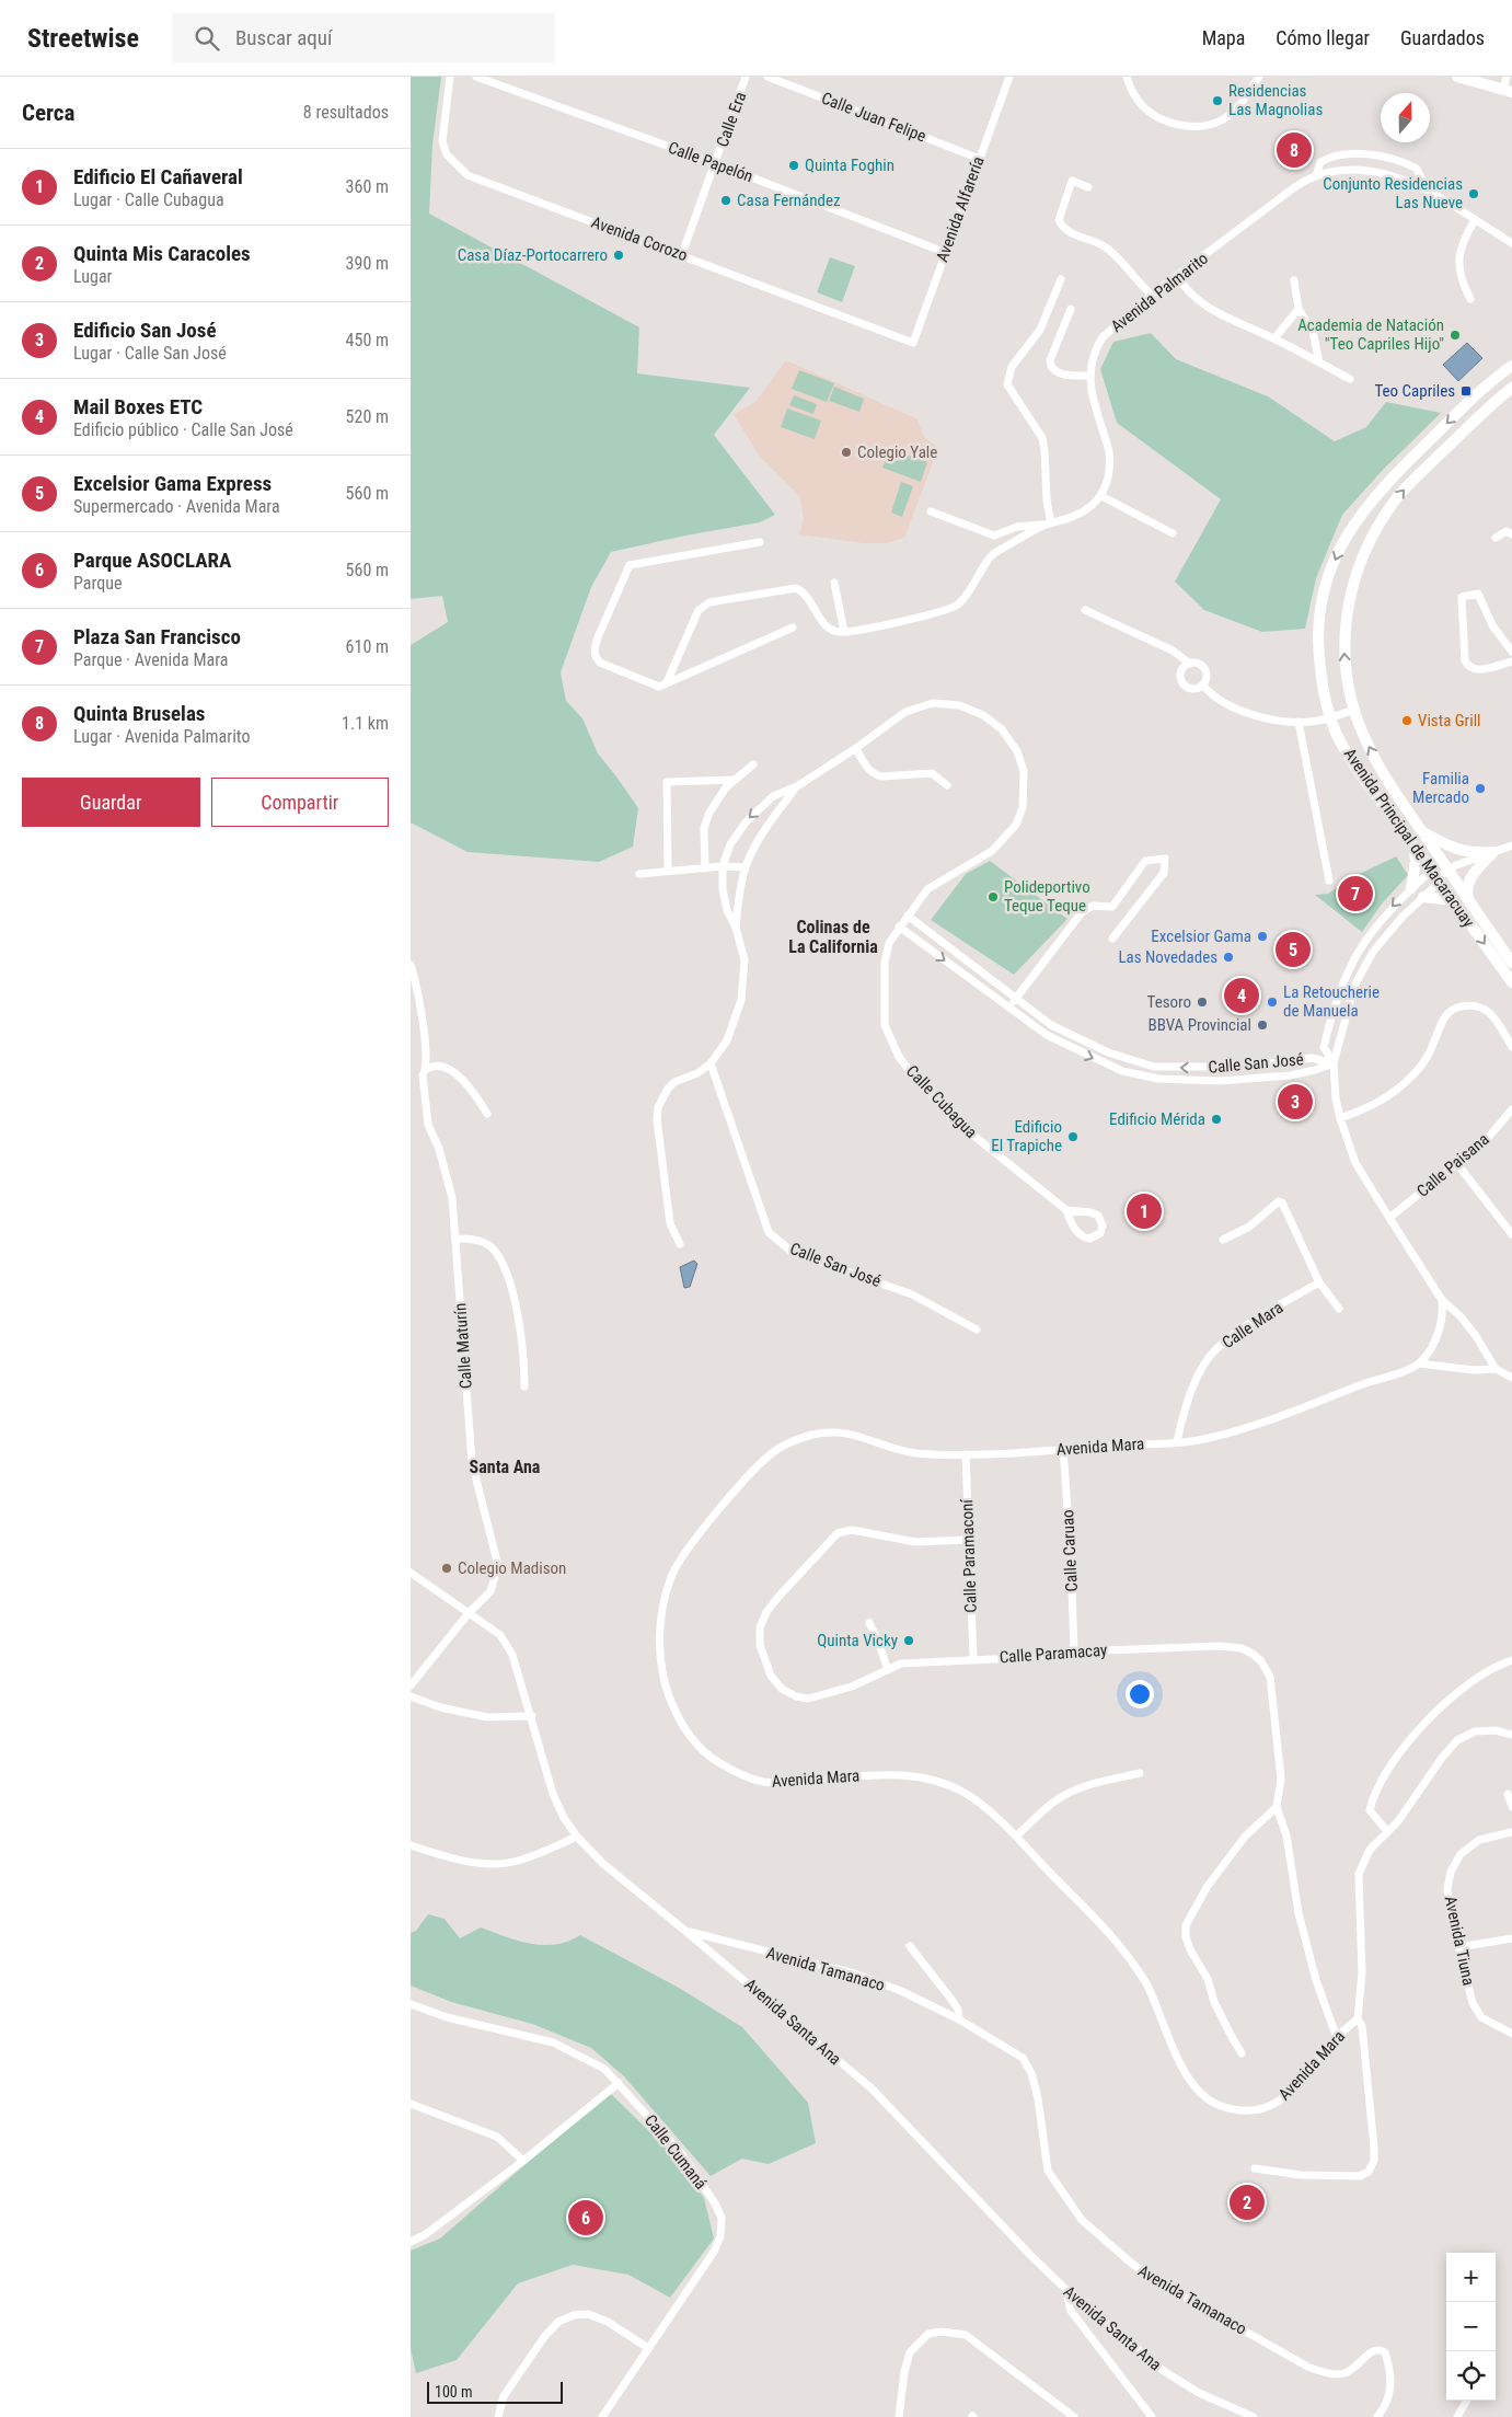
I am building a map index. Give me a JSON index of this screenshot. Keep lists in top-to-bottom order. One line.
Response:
{"streets":{"street":["Calle Juan Felipe","Calle Era","Calle Papelón","Avenida Alfarería","Avenida Corozo","Avenida Palmarito","Avenida Principal de Macaracuay","Calle San José","Calle Cubagua","Calle Paisana","Calle Mara","Calle Maturín","Avenida Mara","Calle Caruao","Calle Paramaconí","Calle Paramacay","Avenida Tiuna","Avenida Tamanaco","Avenida Santa Ana","Calle Cumaná"]},"crossings":[["Calle Juan Felipe","Avenida Alfarería"],["Calle Era","Calle Papelón"],["Calle Era","Avenida Corozo"],["Calle Papelón","Avenida Alfarería"],["Avenida Alfarería","Avenida Corozo"],["Calle San José","Calle Cubagua"],["Calle Mara","Avenida Mara"],["Calle Maturín","Avenida Santa Ana"],["Avenida Mara","Calle Caruao"],["Avenida Mara","Calle Paramaconí"],["Avenida Mara","Calle Paramacay"],["Calle Caruao","Calle Paramacay"],["Calle Paramaconí","Calle Paramacay"],["Avenida Tamanaco","Avenida Santa Ana"]],"districts":["Colinas de La California","Santa Ana"],"places":{"other":["Residencias Las Magnolias","Quinta Foghin","Conjunto Residencias Las Nueve","Casa Fernández","Casa Díaz-Portocarrero","Academia de Natación \"Teo Capriles Hijo\"","Colegio Yale","Vista Grill","Familia Mercado","Polideportivo Teque Teque","Excelsior Gama","Las Novedades","Tesoro","La Retoucherie de Manuela","BBVA Provincial","Edificio Mérida","Edificio El Trapiche","Colegio Madison","Quinta Vicky"],"transit":["Teo Capriles"]},"scale_bar":"100 m","north":"top","page":{"header":"Streetwise","search":"Buscar aquí","nav":["Mapa","Cómo llegar","Guardados"],"heading":["Cerca","8 resultados"],"pins":["8","7","5","4","3","1","2","6"],"list":[{"mark":"1","name":"Edificio El Cañaveral","note":"Lugar · Calle Cubagua","value":"360 m"},{"mark":"2","name":"Quinta Mis Caracoles","note":"Lugar","value":"390 m"},{"mark":"3","name":"Edificio San José","note":"Lugar · Calle San José","value":"450 m"},{"mark":"4","name":"Mail Boxes ETC","note":"Edificio público · Calle San José","value":"520 m"},{"mark":"5","name":"Excelsior Gama Express","note":"Supermercado · Avenida Mara","value":"560 m"},{"mark":"6","name":"Parque ASOCLARA","note":"Parque","value":"560 m"},{"mark":"7","name":"Plaza San Francisco","note":"Parque · Avenida Mara","value":"610 m"},{"mark":"8","name":"Quinta Bruselas","note":"Lugar · Avenida Palmarito","value":"1.1 km"}],"buttons":["Guardar","Compartir"],"map_buttons":["+","−"],"scale":"100 m"}}
